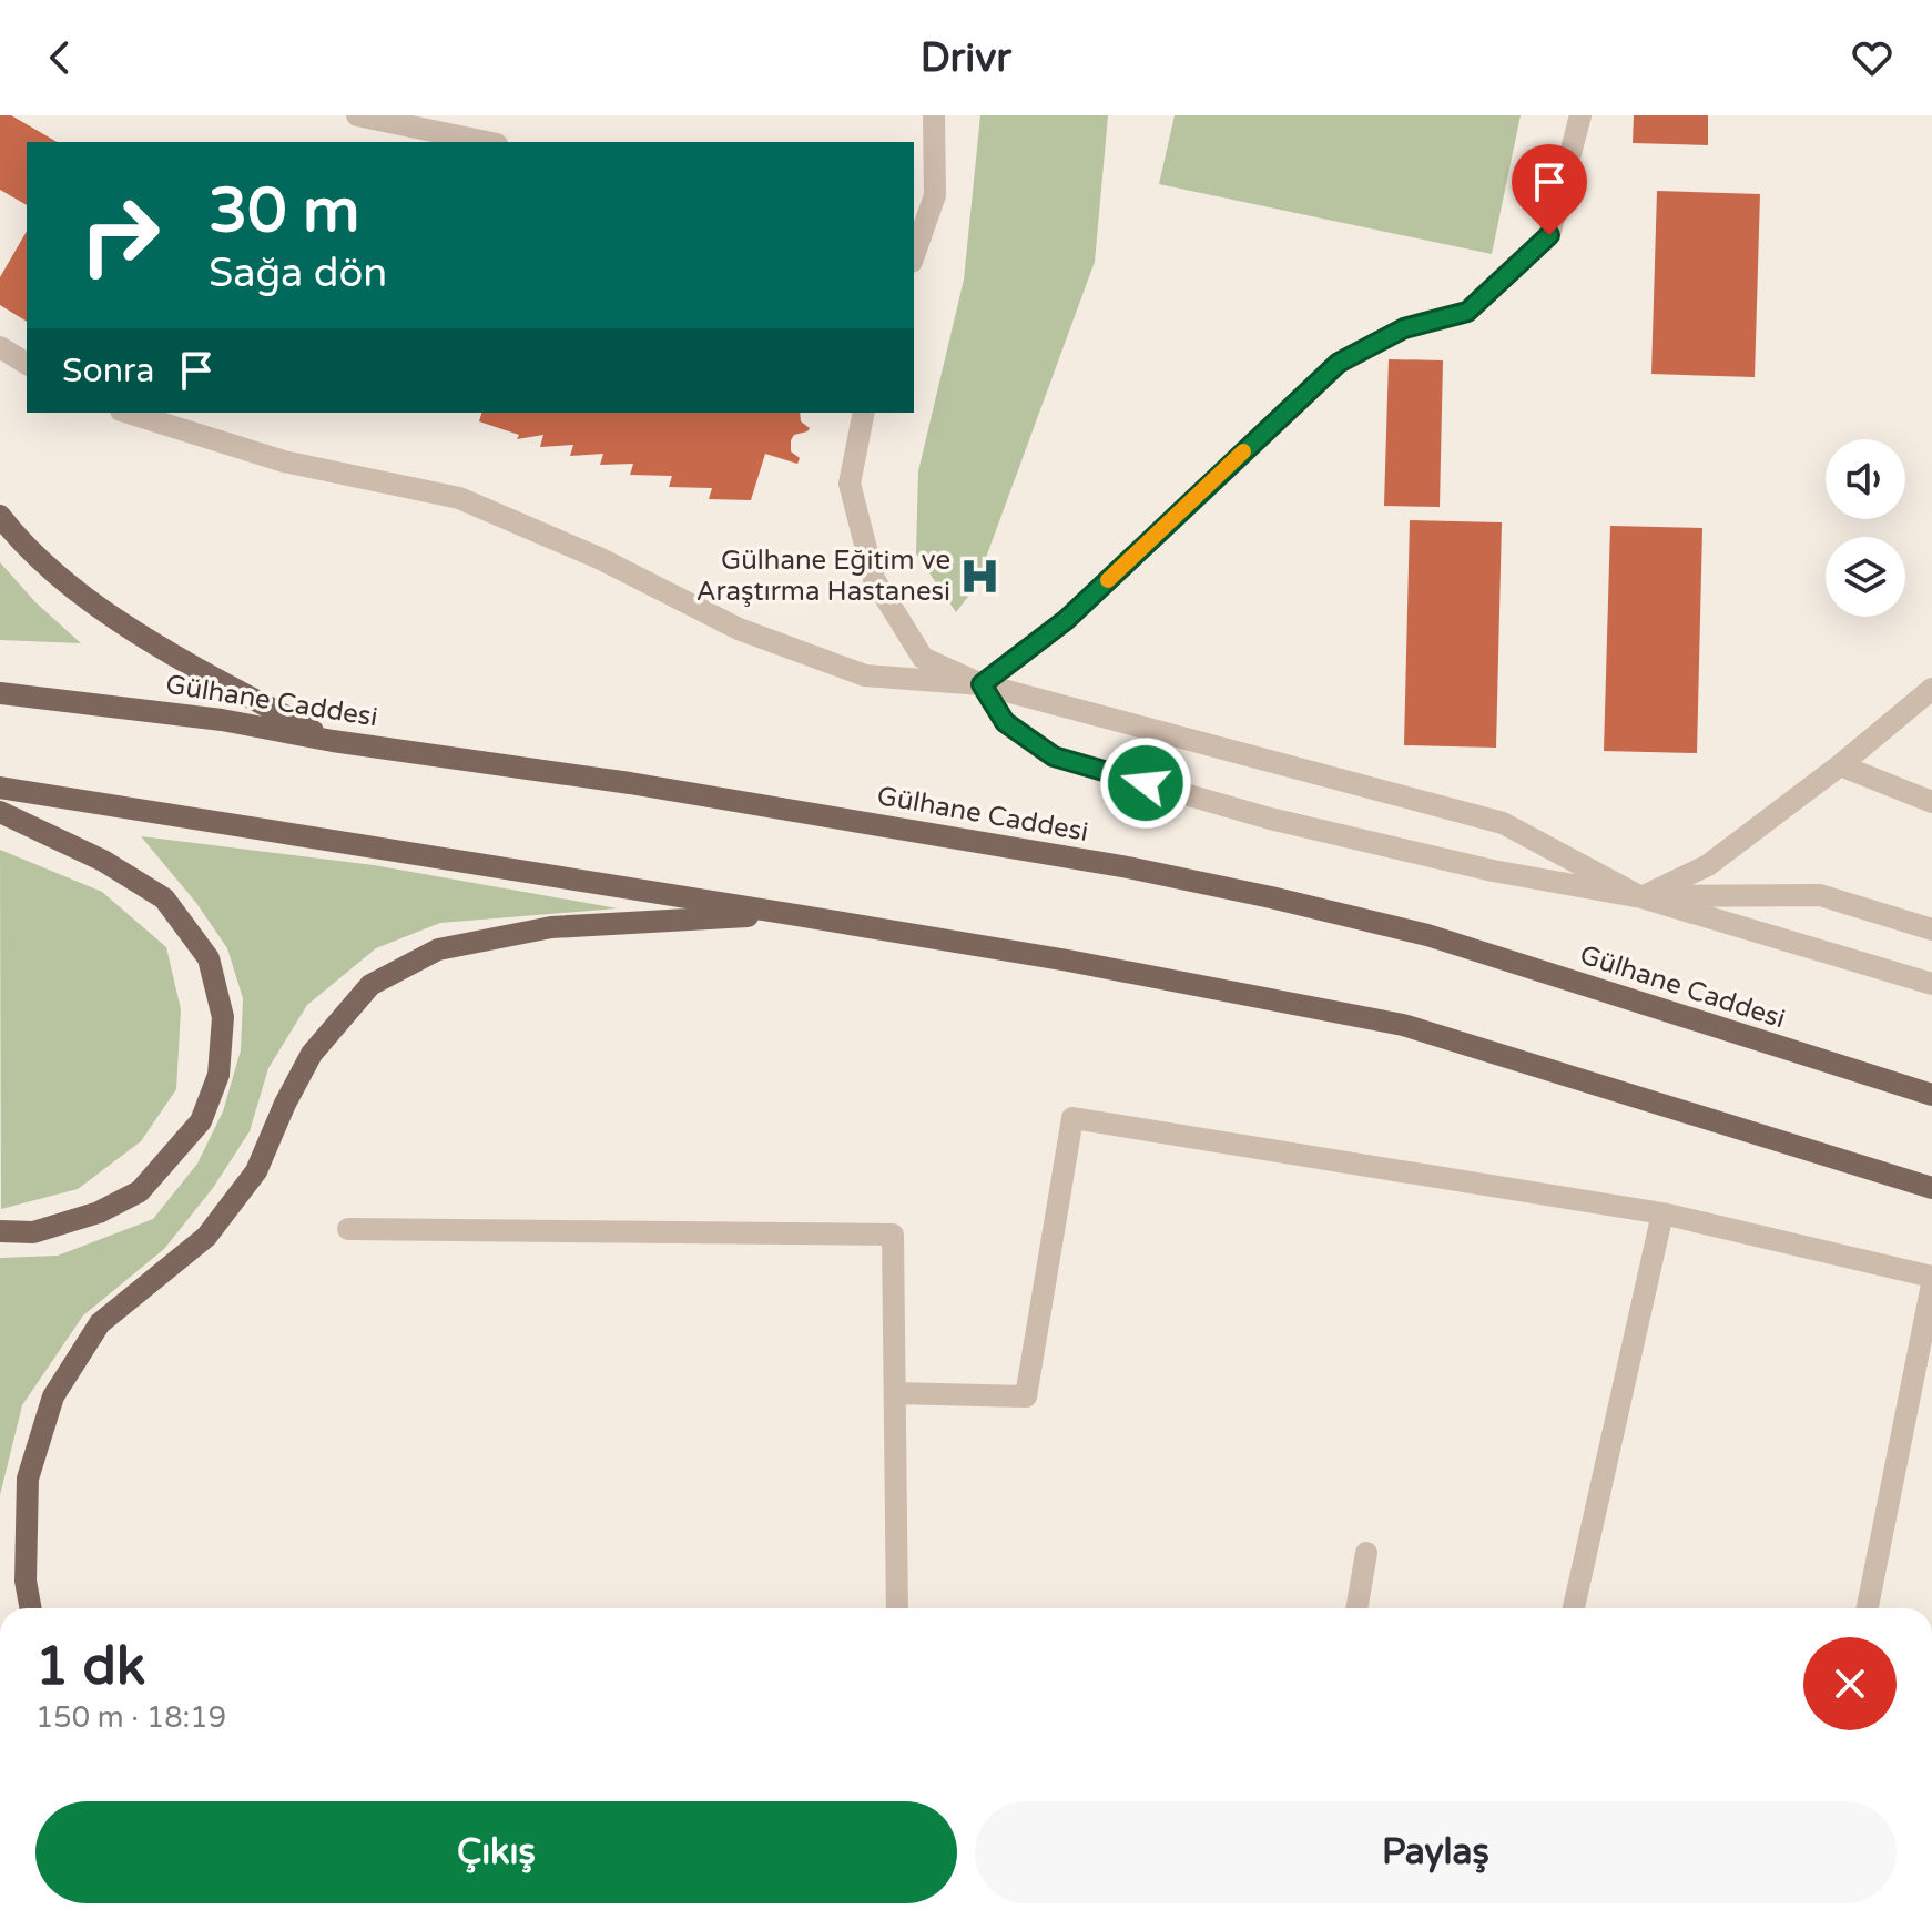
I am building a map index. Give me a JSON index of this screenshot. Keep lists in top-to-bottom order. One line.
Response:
{"streets":{"main road":["Gülhane Caddesi"]},"places":{"hospital":["Gülhane Eğitim ve Araştırma Hastanesi"]},"page":{"header":"Drivr","turn":["30 m","Sağa dön"],"then":"Sonra","heading":["1 dk","150 m · 18:19"],"buttons":["Çıkış","Paylaş"]}}
